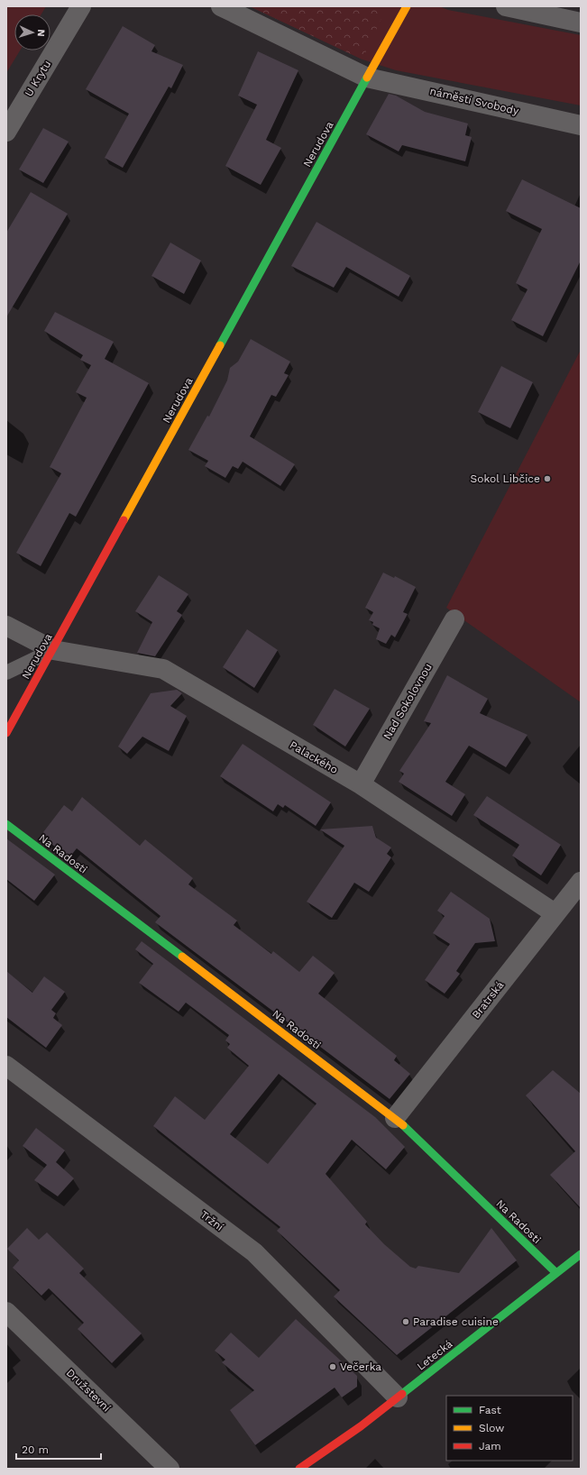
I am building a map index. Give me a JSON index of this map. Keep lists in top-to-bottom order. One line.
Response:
{"streets":{"street":["U Krytu","náměstí Svobody","Nerudova","Nad Sokolovnou","Palackého","Na Radosti","Bratrská","Tržní","Letecká","Družstevní"]},"crossings":[["náměstí Svobody","Nerudova"],["Nerudova","Palackého"],["Nad Sokolovnou","Palackého"],["Palackého","Bratrská"],["Na Radosti","Bratrská"],["Na Radosti","Letecká"],["Tržní","Letecká"]],"places":["Sokol Libčice","Paradise cuisine","Večerka"],"legend":["Fast","Slow","Jam"],"scale_bar":"20 m","north":"right"}
